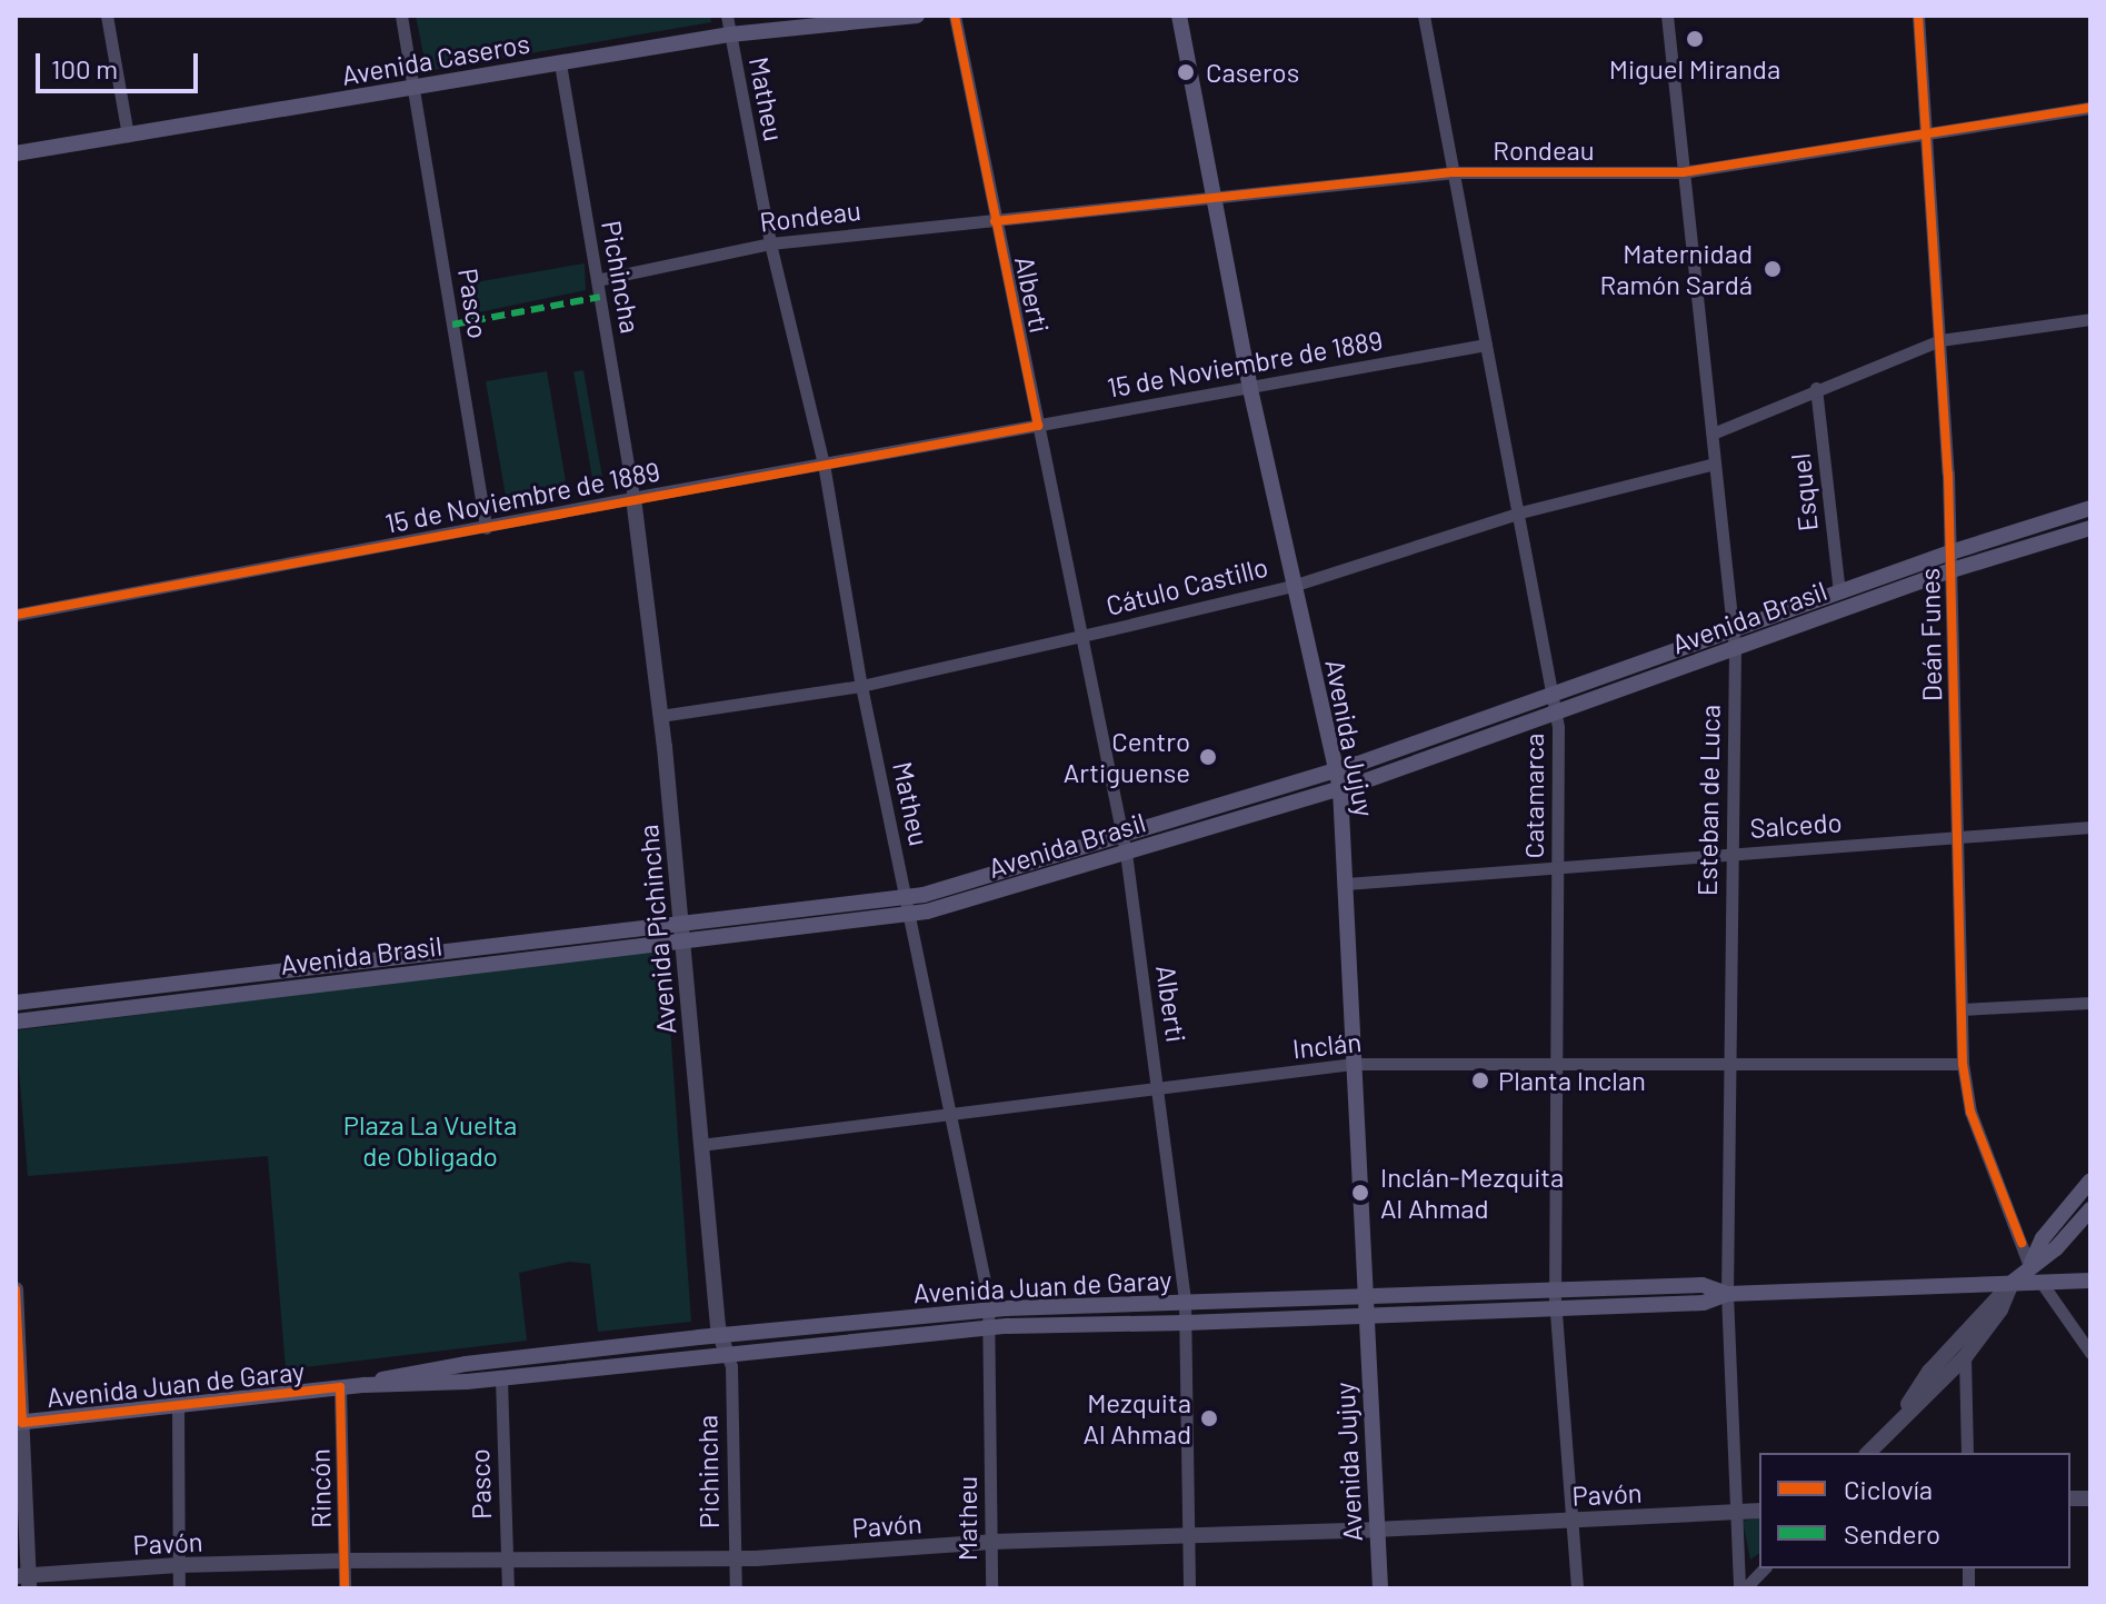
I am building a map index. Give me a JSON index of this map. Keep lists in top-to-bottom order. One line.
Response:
{"streets":{"main road":["Avenida Caseros","Avenida Brasil","Avenida Jujuy","Avenida Juan de Garay"],"street":["Matheu","Rondeau","Pichincha","Alberti","Pasco","15 de Noviembre de 1889","Esquel","Cátulo Castillo","Deán Funes","Catamarca","Esteban de Luca","Salcedo","Avenida Pichincha","Inclán","Rincón","Pavón"]},"crossings":[["Avenida Caseros","Matheu"],["Avenida Caseros","Pichincha"],["Avenida Caseros","Pasco"],["Matheu","Rondeau"],["Matheu","15 de Noviembre de 1889"],["Matheu","Cátulo Castillo"],["Matheu","Avenida Brasil"],["Matheu","Inclán"],["Matheu","Avenida Juan de Garay"],["Matheu","Pavón"],["Rondeau","Pichincha"],["Rondeau","Alberti"],["Rondeau","Deán Funes"],["Rondeau","Avenida Jujuy"],["Rondeau","Catamarca"],["Rondeau","Esteban de Luca"],["Pichincha","15 de Noviembre de 1889"],["Pichincha","Avenida Pichincha"],["Pichincha","Avenida Juan de Garay"],["Pichincha","Pavón"],["Alberti","15 de Noviembre de 1889"],["Alberti","Cátulo Castillo"],["Alberti","Avenida Brasil"],["Alberti","Inclán"],["Alberti","Avenida Juan de Garay"],["Alberti","Pavón"],["Pasco","15 de Noviembre de 1889"],["Pasco","Avenida Juan de Garay"],["Pasco","Pavón"],["15 de Noviembre de 1889","Avenida Jujuy"],["15 de Noviembre de 1889","Catamarca"],["15 de Noviembre de 1889","Avenida Pichincha"],["Esquel","Avenida Brasil"],["Cátulo Castillo","Avenida Jujuy"],["Cátulo Castillo","Catamarca"],["Cátulo Castillo","Esteban de Luca"],["Cátulo Castillo","Avenida Pichincha"],["Avenida Brasil","Deán Funes"],["Avenida Brasil","Avenida Jujuy"],["Avenida Brasil","Catamarca"],["Avenida Brasil","Esteban de Luca"],["Avenida Brasil","Avenida Pichincha"],["Deán Funes","Salcedo"],["Deán Funes","Inclán"],["Avenida Jujuy","Salcedo"],["Avenida Jujuy","Inclán"],["Avenida Jujuy","Avenida Juan de Garay"],["Avenida Jujuy","Pavón"],["Catamarca","Salcedo"],["Catamarca","Inclán"],["Catamarca","Avenida Juan de Garay"],["Catamarca","Pavón"],["Esteban de Luca","Salcedo"],["Esteban de Luca","Inclán"],["Esteban de Luca","Avenida Juan de Garay"],["Esteban de Luca","Pavón"],["Avenida Pichincha","Inclán"],["Avenida Pichincha","Avenida Juan de Garay"],["Avenida Juan de Garay","Rincón"],["Rincón","Pavón"]],"parks":["Plaza La Vuelta de Obligado"],"places":["Miguel Miranda","Caseros","Maternidad Ramón Sardá","Centro Artiguense","Planta Inclan","Inclán-Mezquita Al Ahmad","Mezquita Al Ahmad"],"legend":["Ciclovía","Sendero"],"scale_bar":"100 m"}
